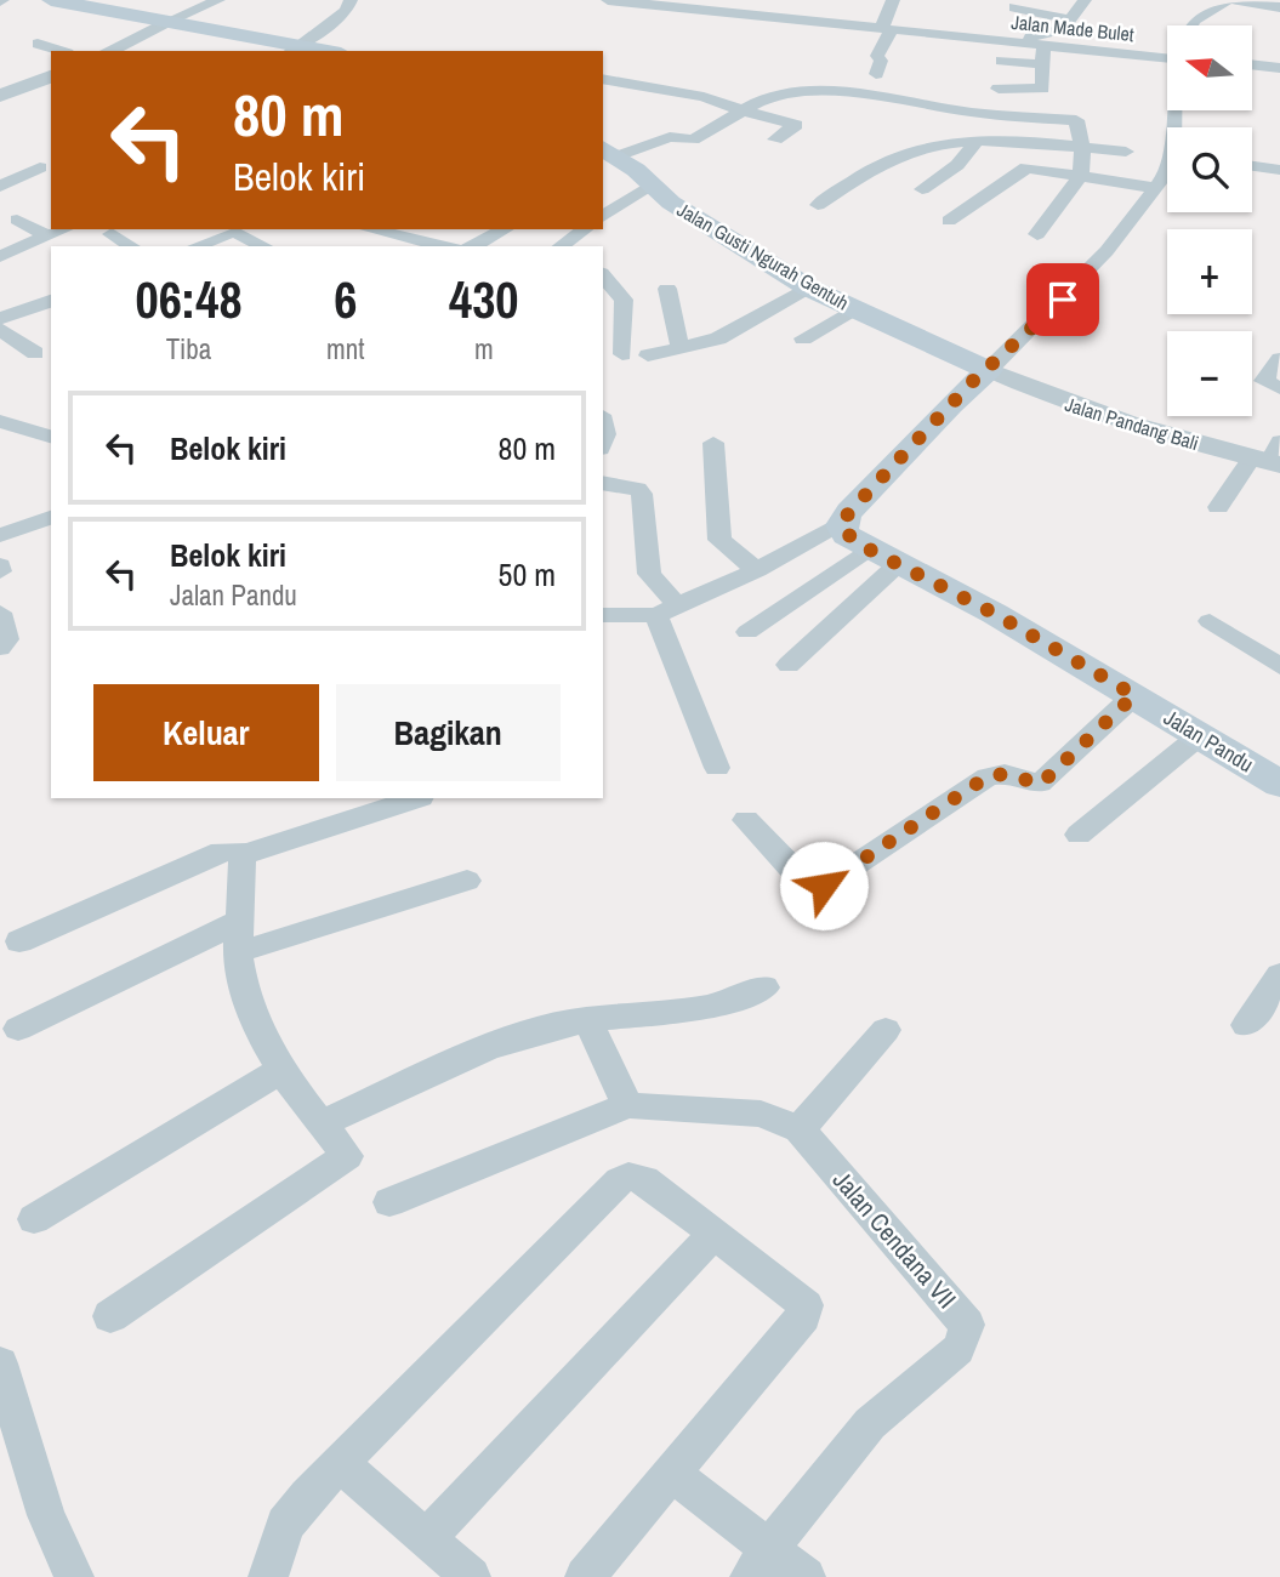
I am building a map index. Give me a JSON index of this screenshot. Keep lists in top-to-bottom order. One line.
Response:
{"streets":{"main road":["Jalan Gusti Ngurah Gentuh","Jalan Pandu"],"street":["Jalan Made Bulet","Jalan Pandang Bali","Jalan Cendana VII"]},"crossings":[["Jalan Gusti Ngurah Gentuh","Jalan Pandang Bali"]],"north":"left","page":{"map_buttons":["+","−"],"turn":["80 m","Belok kiri"],"eta":["06:48","Tiba","6","mnt","430","m"],"list":[{"name":"Belok kiri","value":"80 m"},{"name":"Belok kiri","note":"Jalan Pandu","value":"50 m"}],"buttons":["Keluar","Bagikan"]}}
